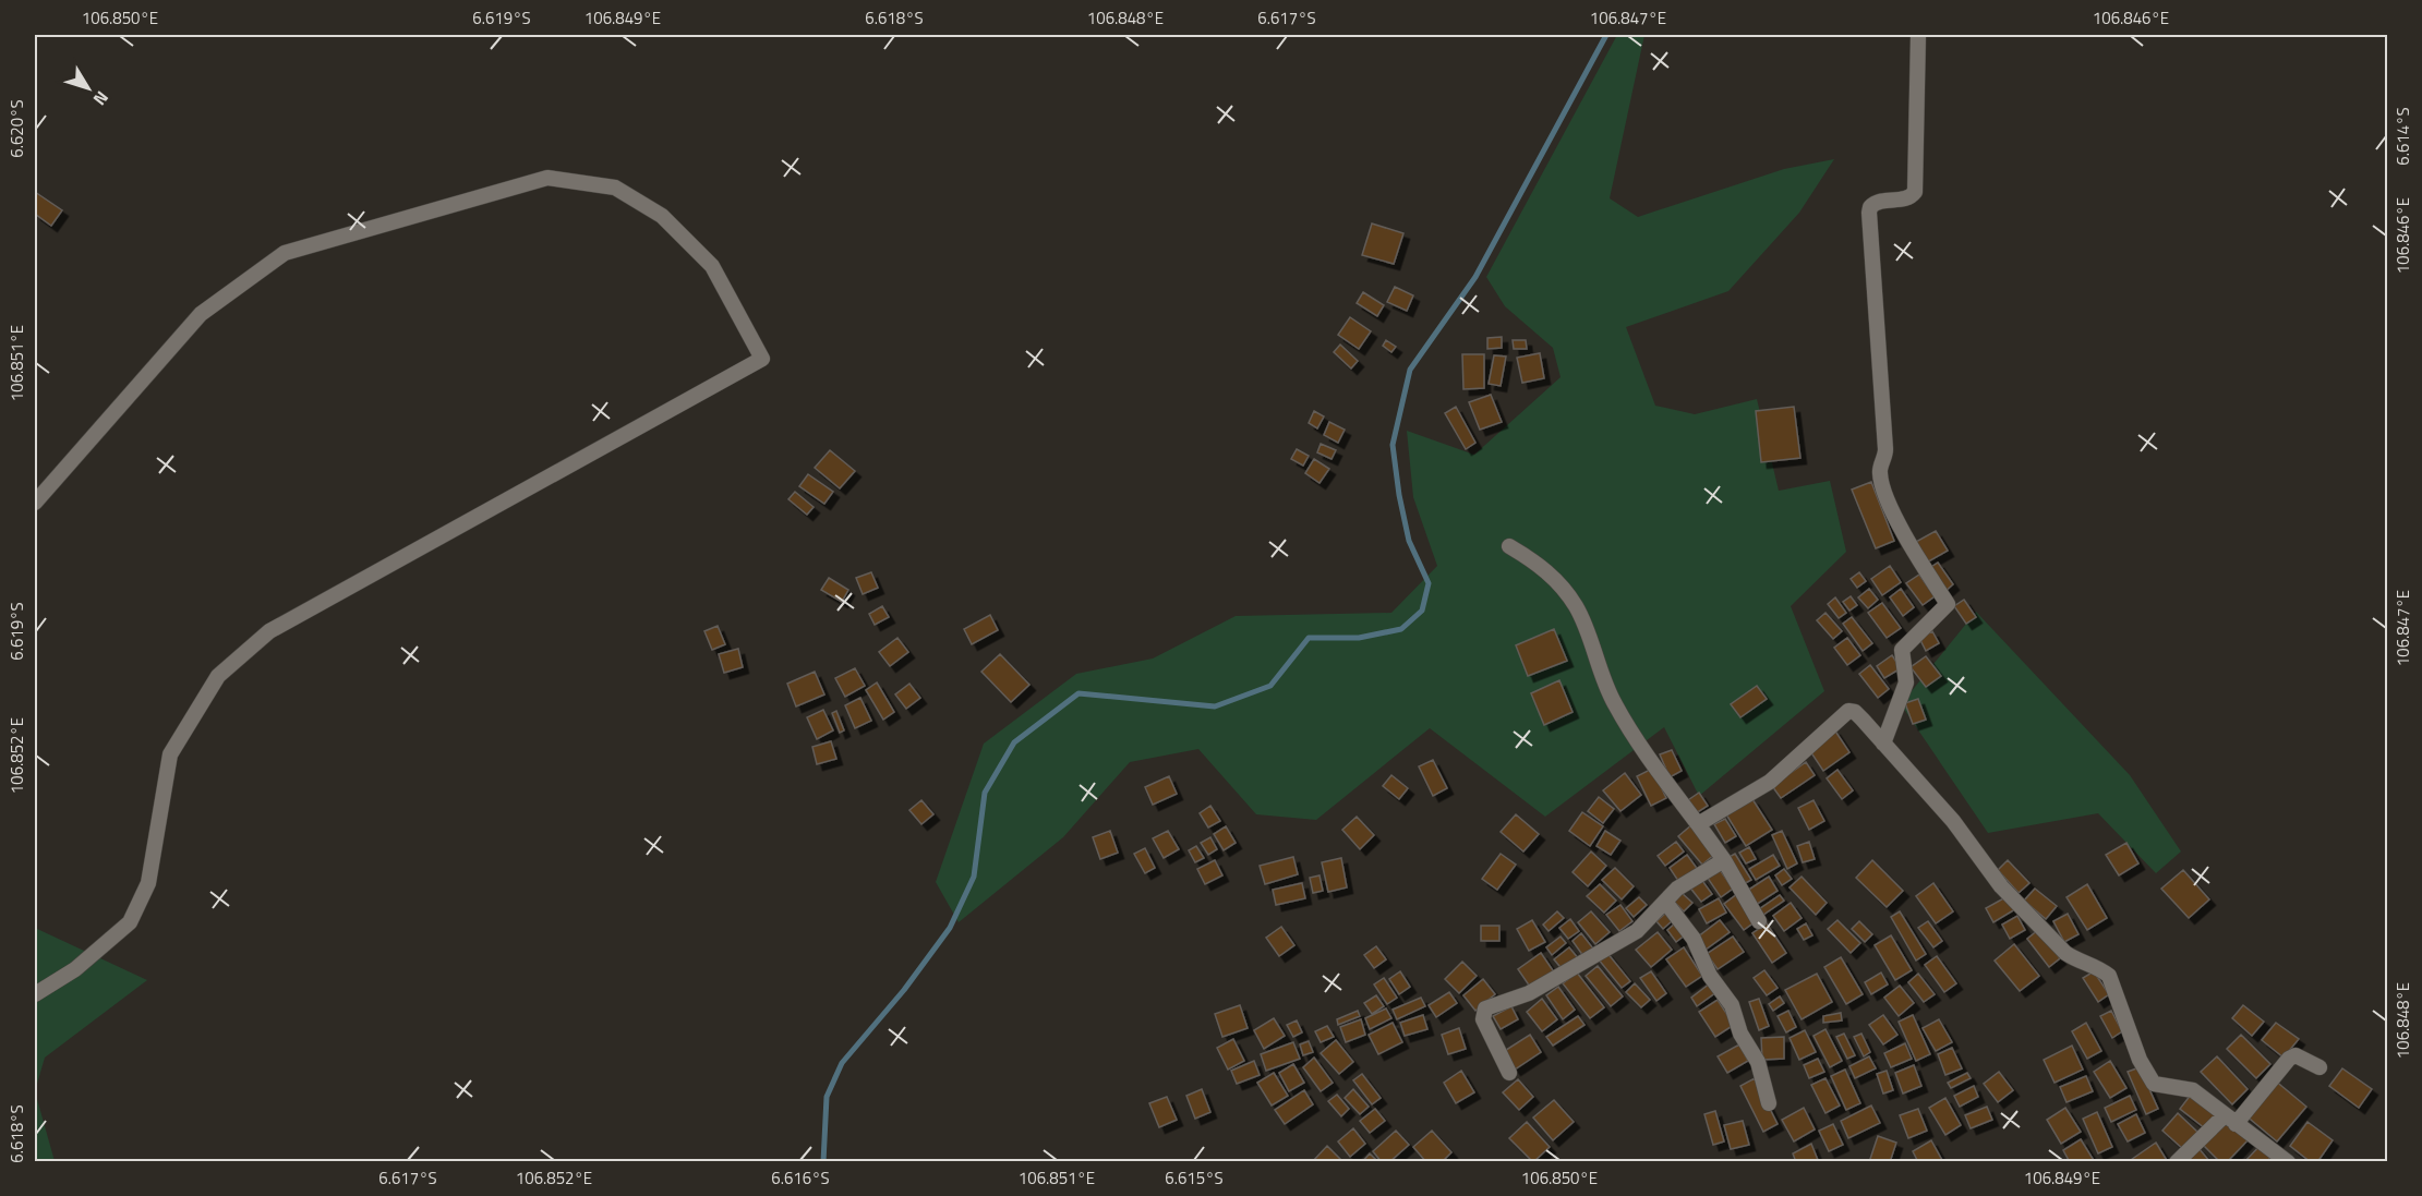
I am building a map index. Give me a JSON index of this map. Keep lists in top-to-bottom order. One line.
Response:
{"north":"bottom right","coordinates":["106.850°E","6.619°S","106.849°E","6.618°S","106.848°E","6.617°S","106.847°E","106.846°E","6.620°S","6.614°S","106.851°E","106.852°E","6.616°S","6.615°S"]}
